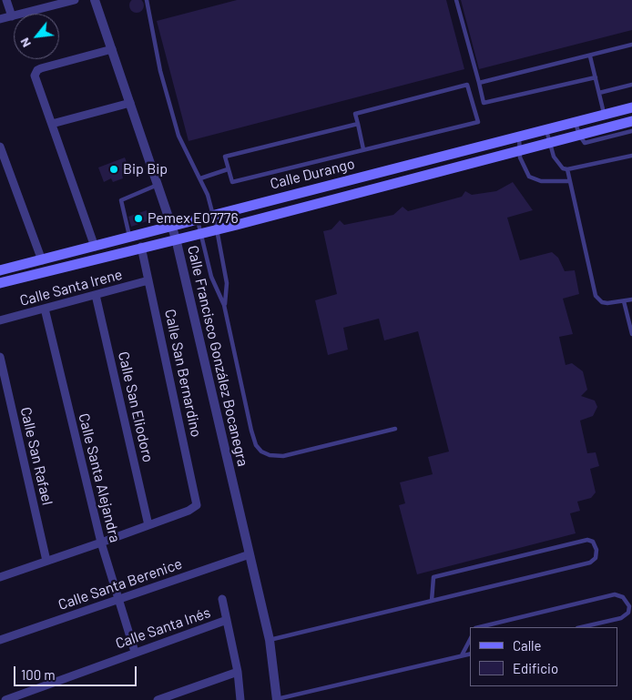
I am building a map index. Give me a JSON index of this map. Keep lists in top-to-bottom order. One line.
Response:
{"streets":{"main road":["Calle Durango"],"street":["Calle Santa Irene","Calle Francisco González Bocanegra","Calle San Bernardino","Calle San Eliodoro","Calle San Rafael","Calle Santa Alejandra","Calle Santa Berenice","Calle Santa Inés"]},"crossings":[["Calle Durango","Calle Francisco González Bocanegra"],["Calle Durango","Calle San Bernardino"],["Calle Santa Irene","Calle San Bernardino"],["Calle Santa Irene","Calle San Eliodoro"],["Calle Santa Irene","Calle Santa Alejandra"],["Calle Francisco González Bocanegra","Calle Santa Berenice"],["Calle San Bernardino","Calle San Eliodoro"],["Calle Santa Alejandra","Calle Santa Berenice"],["Calle Santa Alejandra","Calle Santa Inés"]],"places":["Bip Bip","Pemex E07776"],"legend":["Calle","Edificio"],"scale_bar":"100 m","north":"bottom left"}
